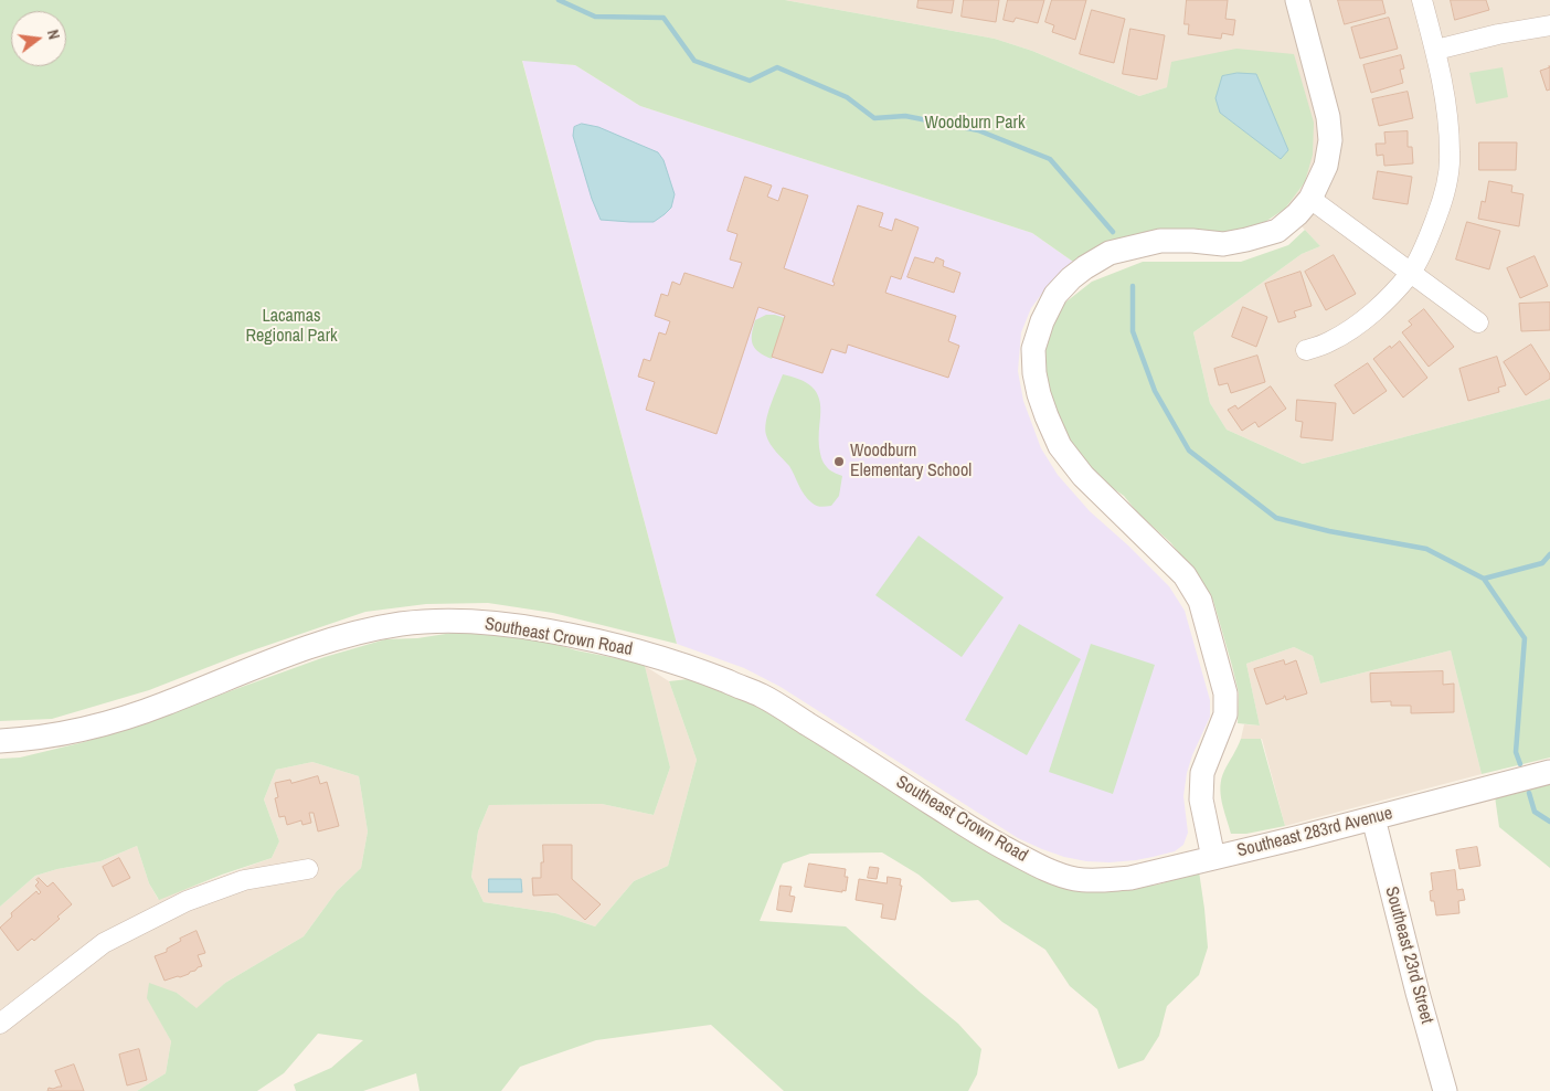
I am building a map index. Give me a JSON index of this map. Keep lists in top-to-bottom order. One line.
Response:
{"streets":{"street":["Southeast Crown Road","Southeast 283rd Avenue","Southeast 23rd Street"]},"crossings":[["Southeast Crown Road","Southeast 283rd Avenue"],["Southeast 283rd Avenue","Southeast 23rd Street"]],"parks":["Woodburn Park","Lacamas Regional Park"],"places":["Woodburn Elementary School"],"north":"right"}
